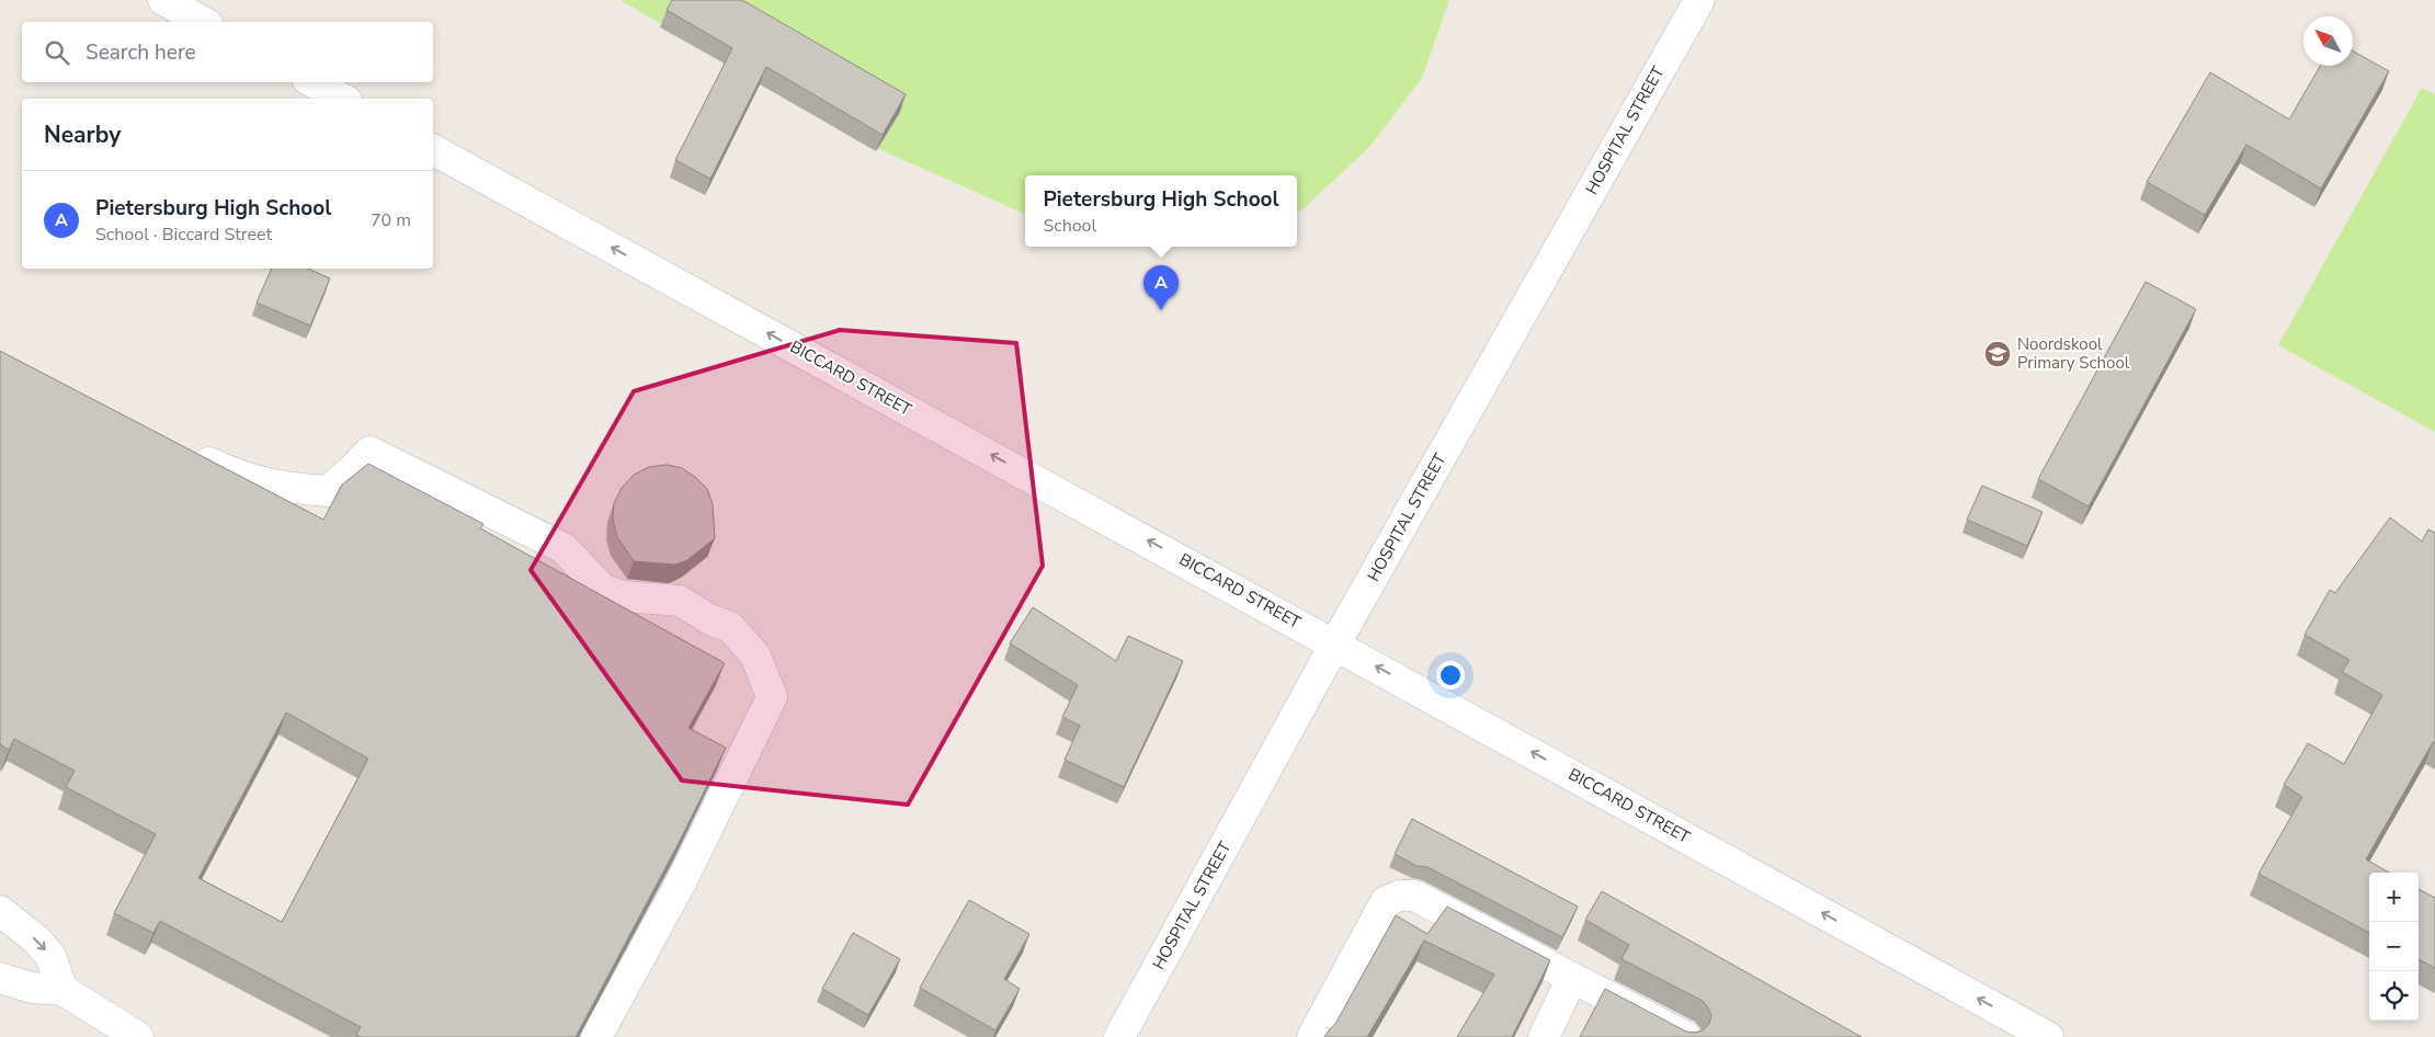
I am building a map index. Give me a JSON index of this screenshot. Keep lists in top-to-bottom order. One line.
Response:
{"streets":{"street":["HOSPITAL STREET","BICCARD STREET"]},"crossings":[["HOSPITAL STREET","BICCARD STREET"]],"one_way":["BICCARD STREET"],"places":{"school or university":["Noordskool Primary School"]},"north":"top left","page":{"search":"Search here","heading":"Nearby","list":[{"mark":"A","name":"Pietersburg High School","note":"School · Biccard Street","value":"70 m"}],"popup":["Pietersburg High School","School"],"pins":"A","map_buttons":["+","−"]}}
